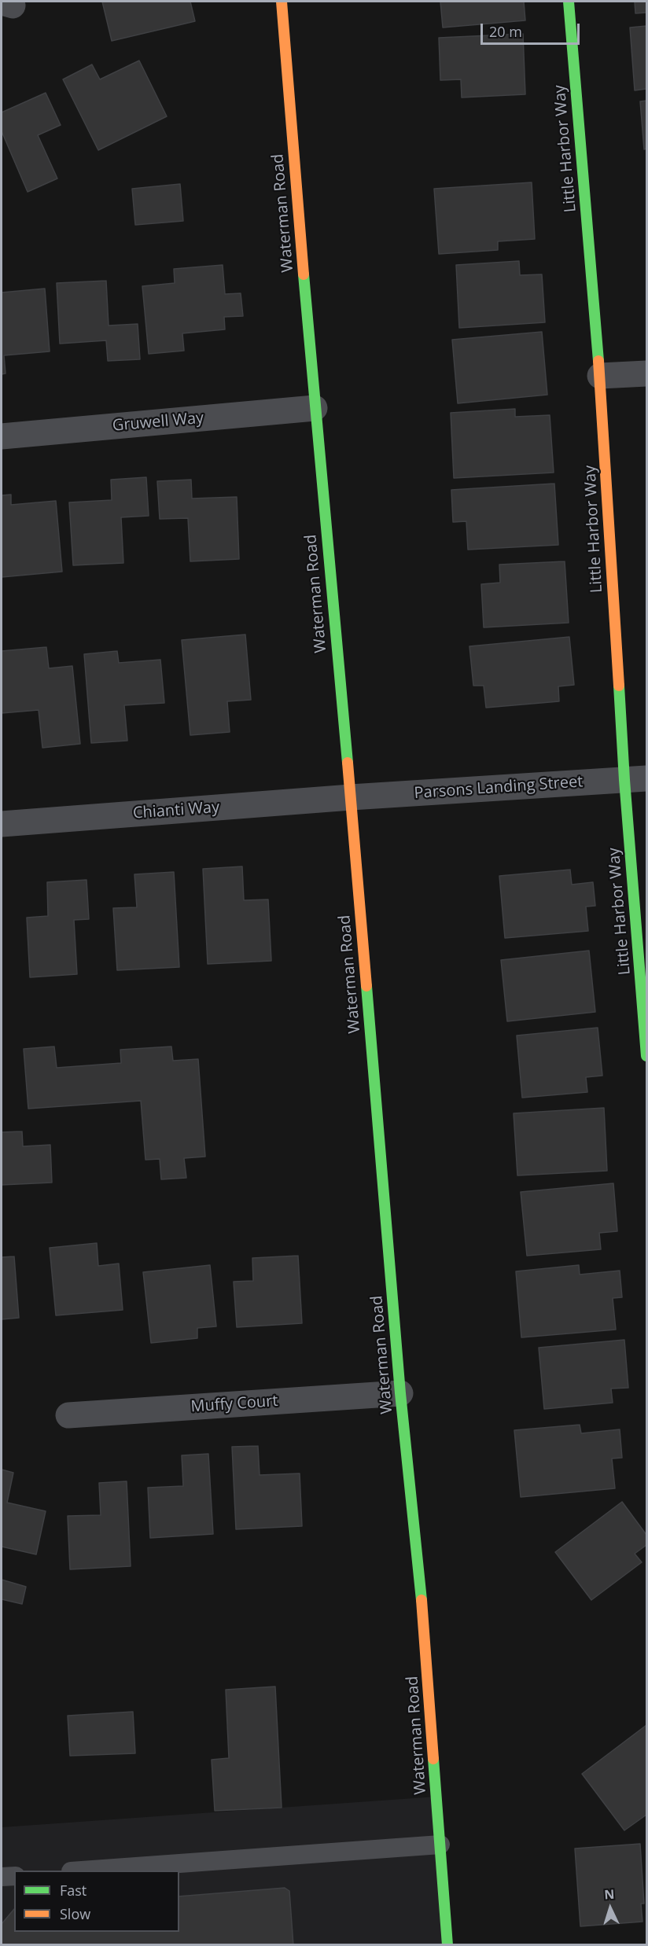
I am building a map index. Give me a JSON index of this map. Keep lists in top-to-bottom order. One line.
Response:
{"streets":{"main road":["Little Harbor Way","Waterman Road"],"street":["Gruwell Way","Parsons Landing Street","Chianti Way","Muffy Court"]},"crossings":[["Little Harbor Way","Parsons Landing Street"],["Waterman Road","Gruwell Way"],["Waterman Road","Parsons Landing Street"],["Waterman Road","Chianti Way"],["Waterman Road","Muffy Court"],["Parsons Landing Street","Chianti Way"]],"legend":["Fast","Slow"],"scale_bar":"20 m","north":"top"}
